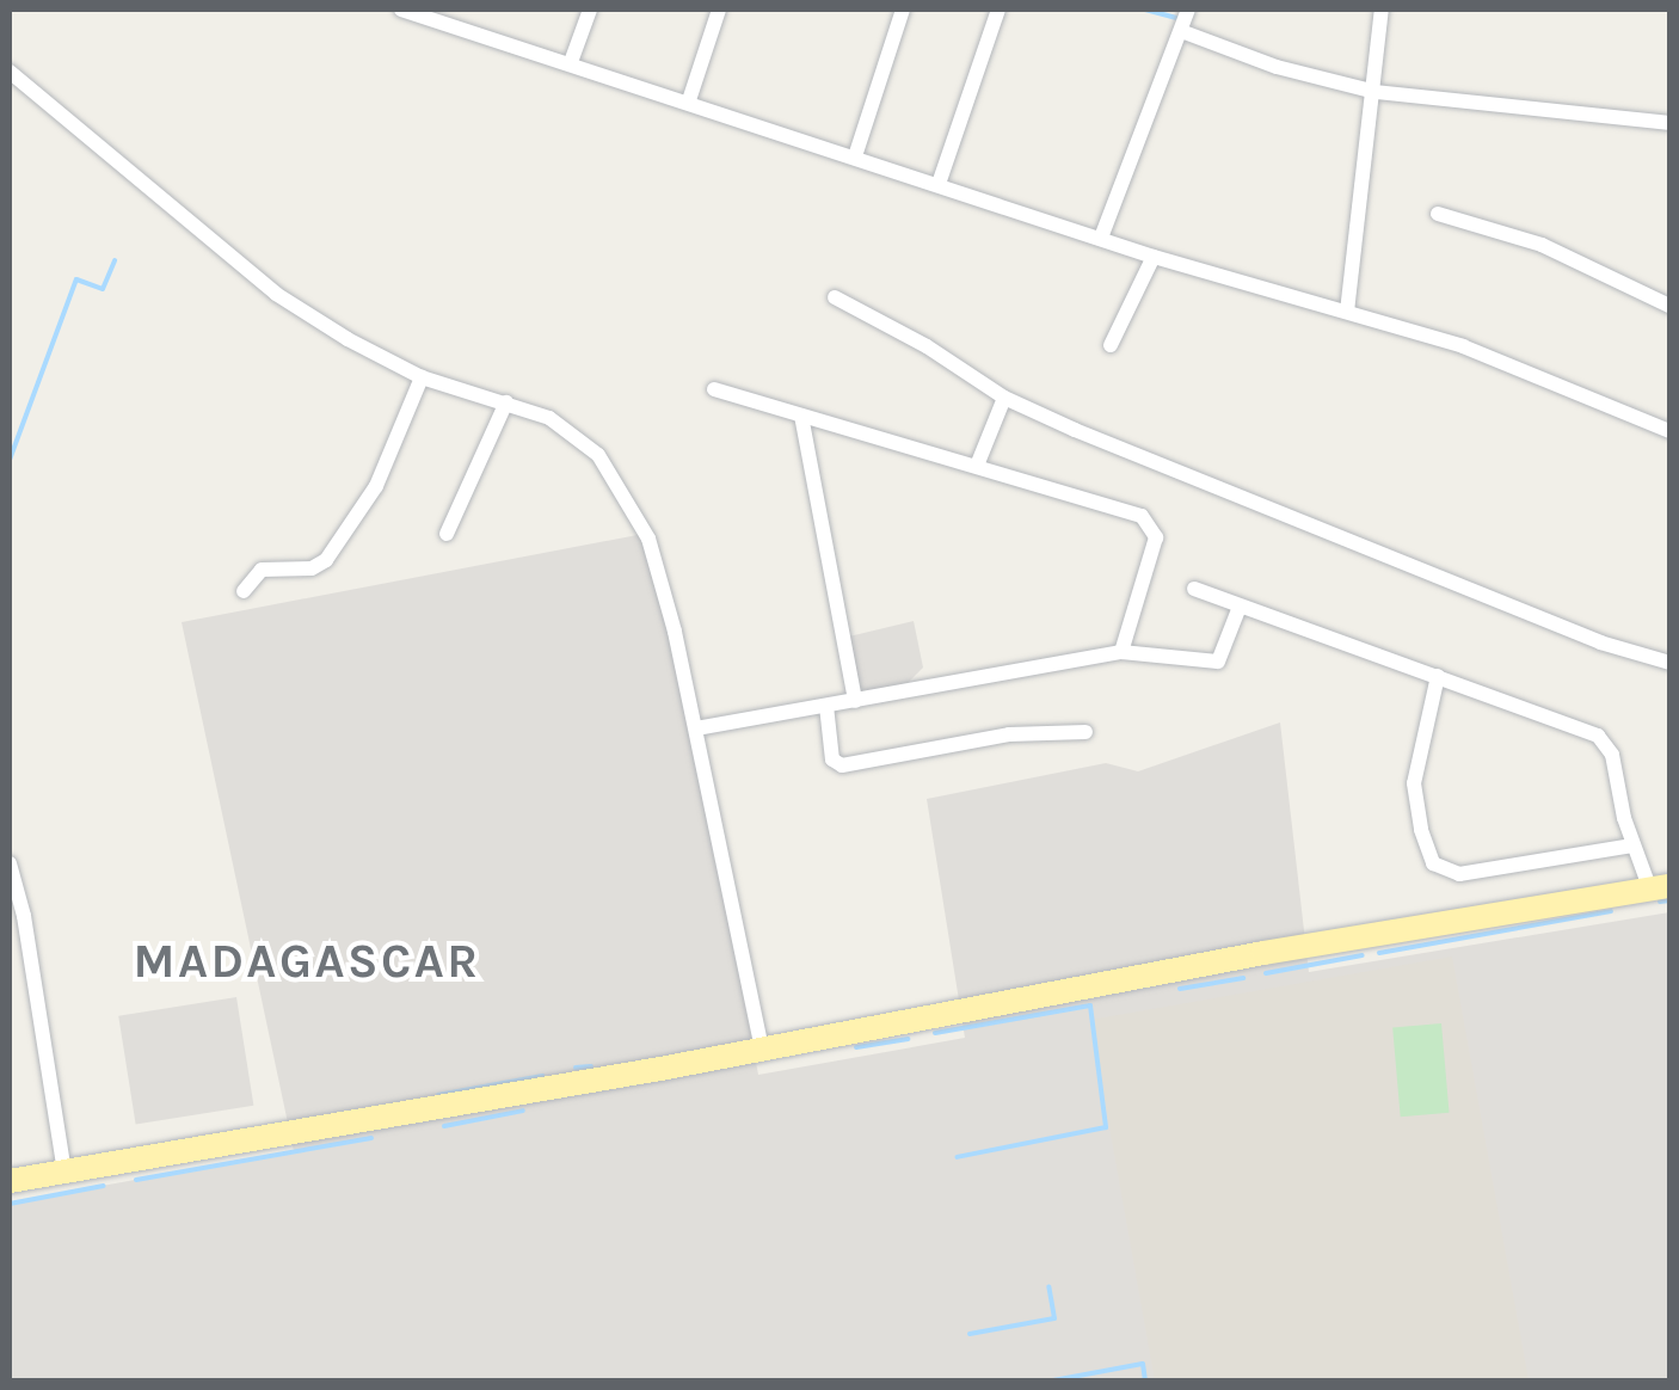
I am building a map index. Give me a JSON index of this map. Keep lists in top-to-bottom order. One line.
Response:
{"districts":["MADAGASCAR"]}
